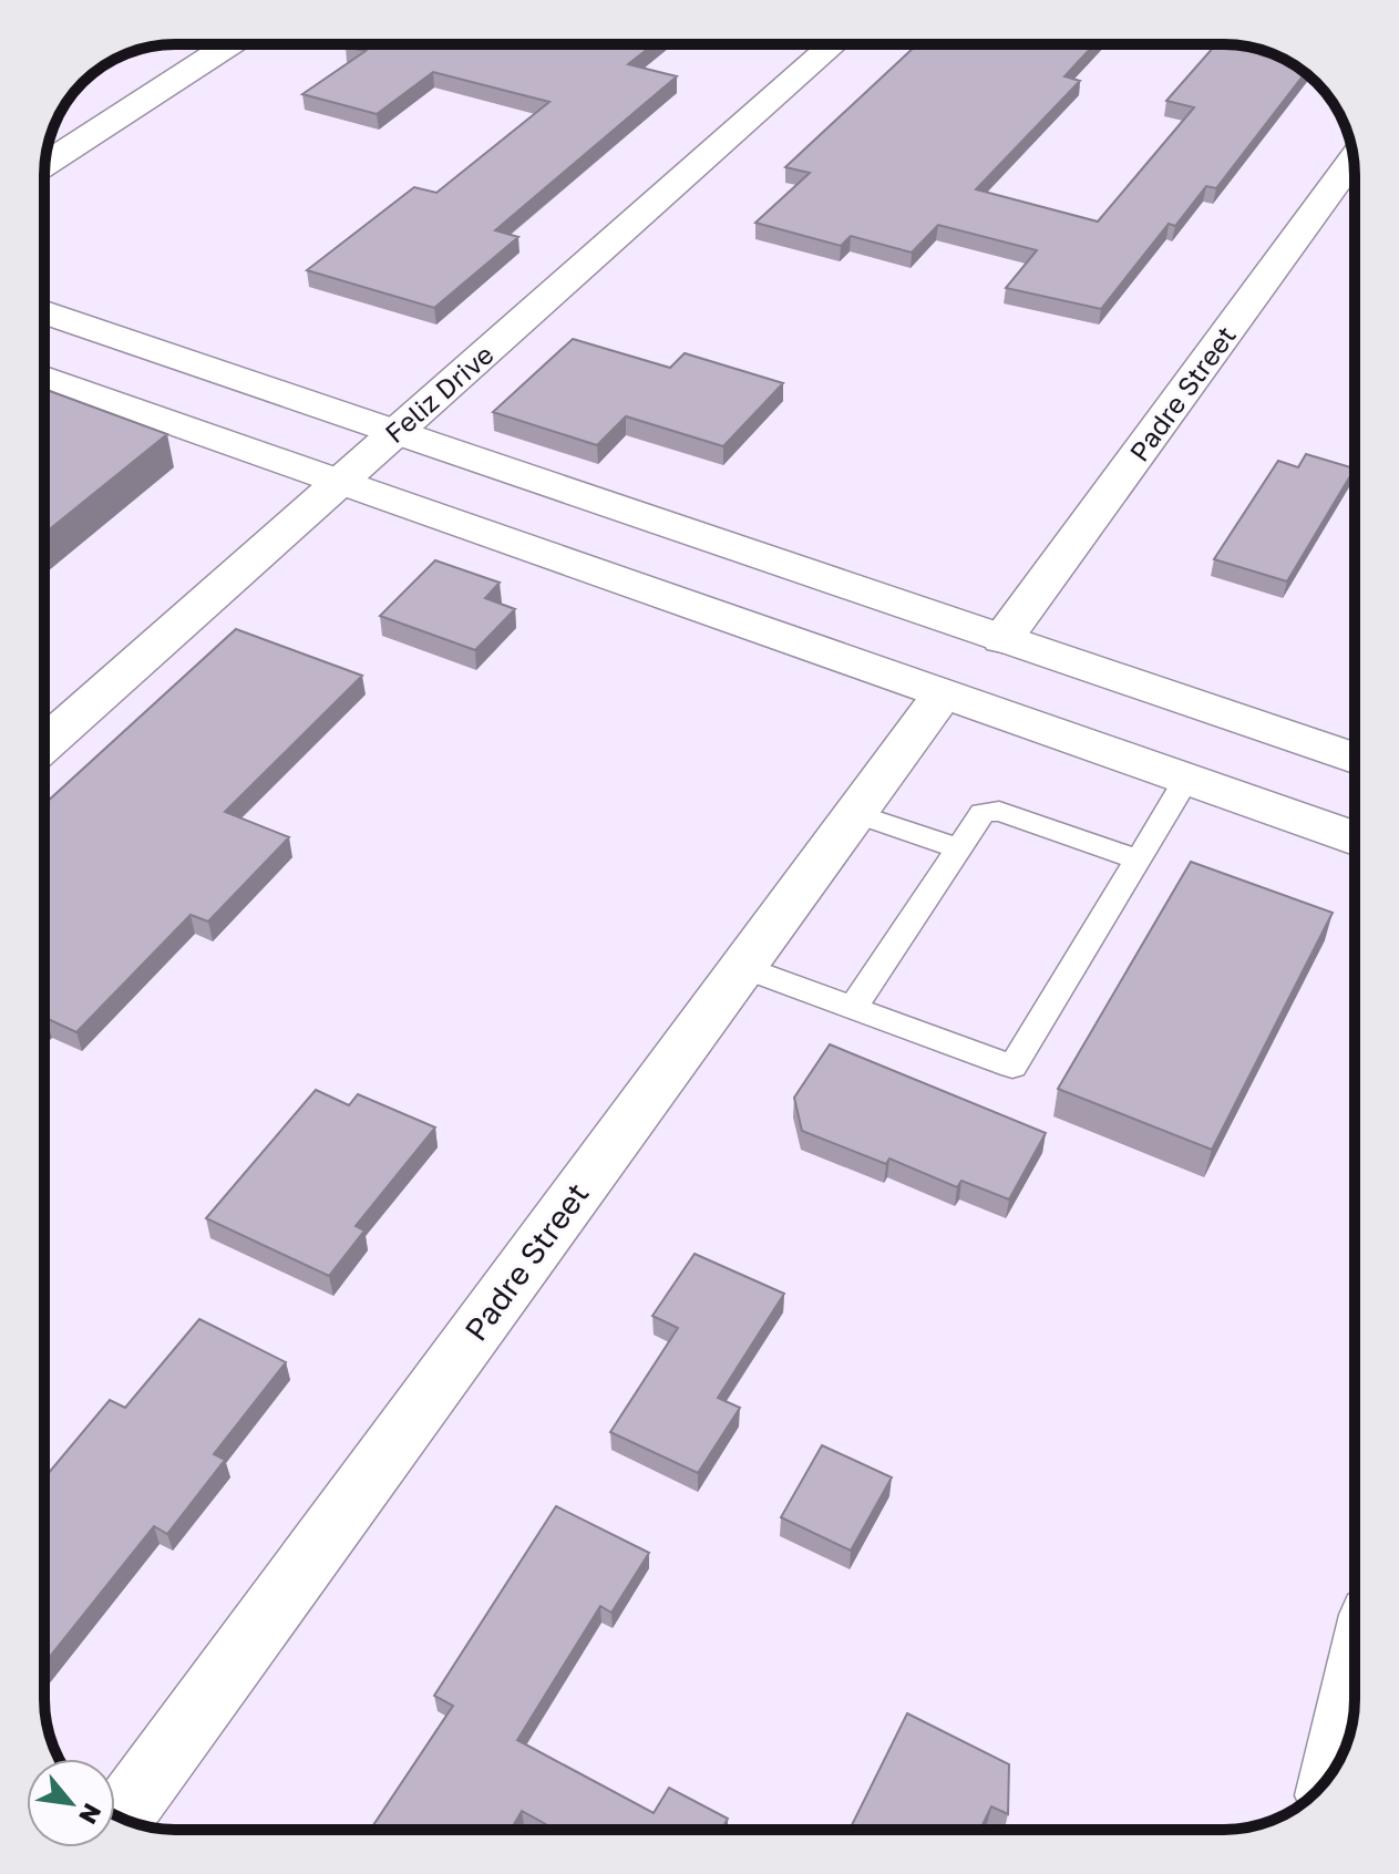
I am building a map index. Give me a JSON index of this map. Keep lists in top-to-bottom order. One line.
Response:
{"streets":{"main road":["Feliz Drive","Padre Street"]},"north":"bottom right"}
